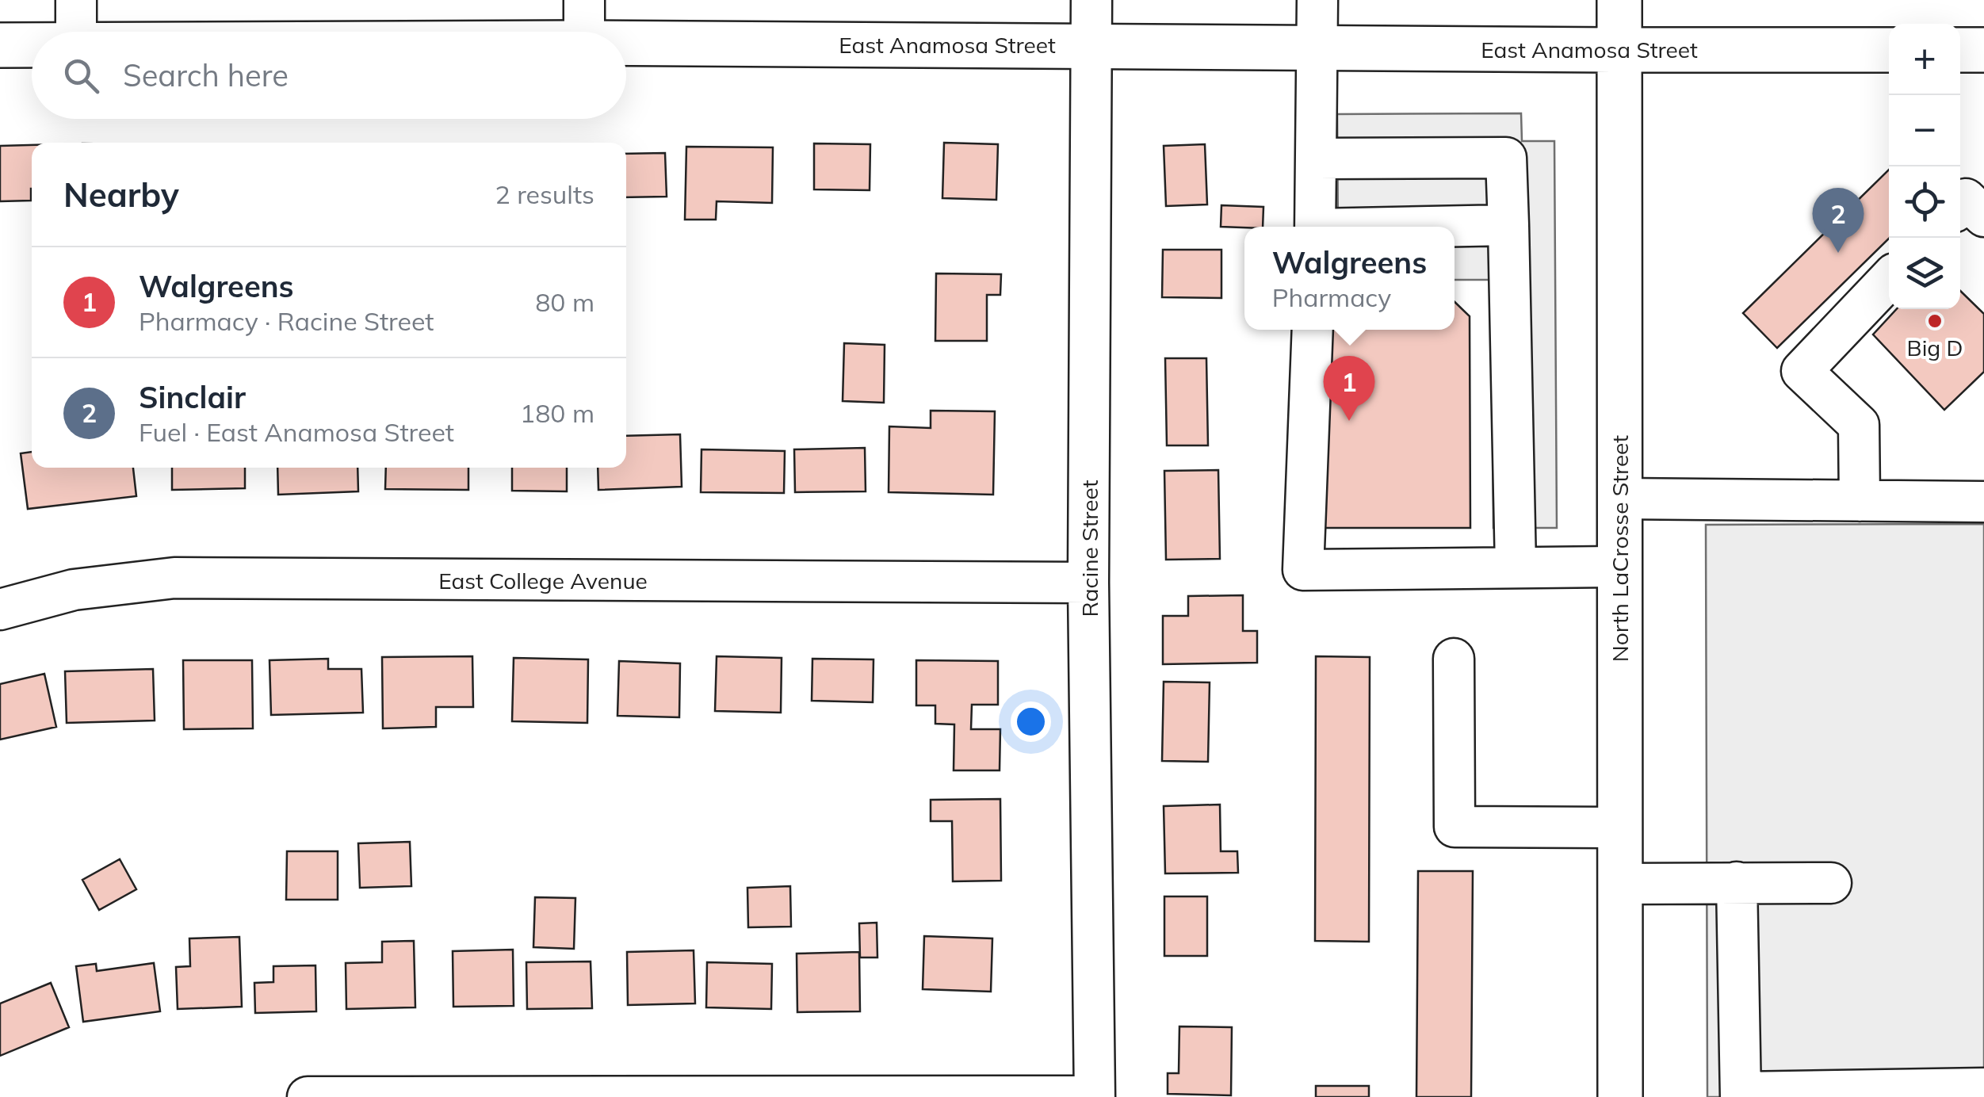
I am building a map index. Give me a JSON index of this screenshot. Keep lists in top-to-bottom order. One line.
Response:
{"streets":{"main road":["East Anamosa Street","North LaCrosse Street"],"street":["Racine Street","East College Avenue"]},"crossings":[["East Anamosa Street","Racine Street"],["East Anamosa Street","North LaCrosse Street"],["Racine Street","East College Avenue"]],"places":["Big D"],"page":{"map_buttons":["+","−"],"search":"Search here","heading":["Nearby","2 results"],"pins":["2","1"],"popup":["Walgreens","Pharmacy"],"list":[{"mark":"1","name":"Walgreens","note":"Pharmacy · Racine Street","value":"80 m"},{"mark":"2","name":"Sinclair","note":"Fuel · East Anamosa Street","value":"180 m"}]}}
